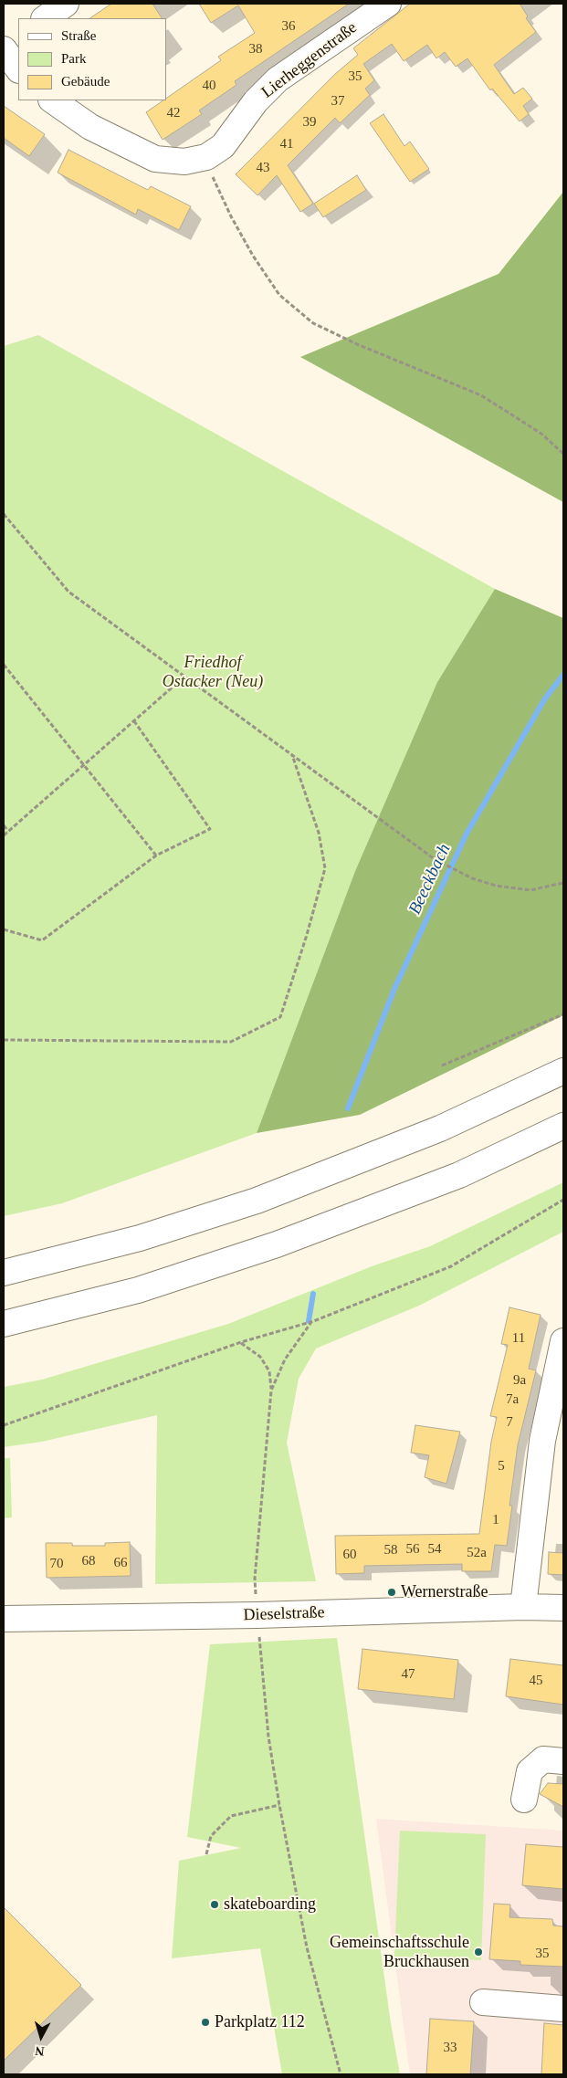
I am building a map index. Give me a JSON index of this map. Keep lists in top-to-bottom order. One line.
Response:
{"streets":{"main road":["Lierheggenstraße","Dieselstraße"]},"water":["Beeckbach"],"parks":["Friedhof Ostacker (Neu)"],"places":["Wernerstraße","skateboarding","Gemeinschaftsschule Bruckhausen","Parkplatz 112"],"house_numbers":["36","38","35","40","37","42","39","41","43","11","9a","7a","7","5","1","56","54","58","52a","60","68","66","70","47","45","35","33"],"legend":["Straße","Park","Gebäude"],"north":"bottom"}
